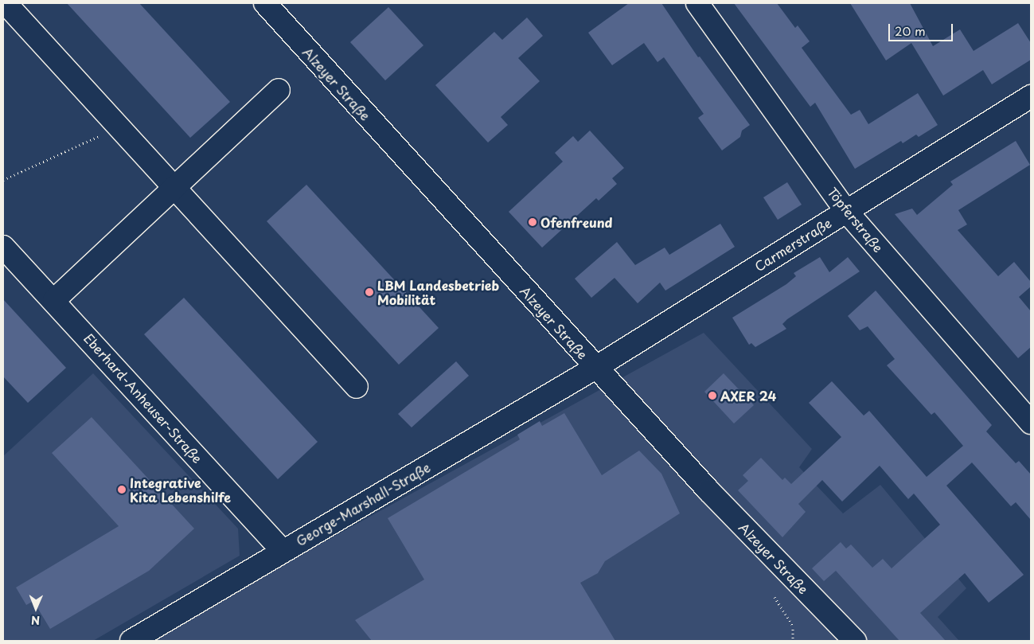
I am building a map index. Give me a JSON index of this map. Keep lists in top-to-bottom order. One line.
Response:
{"streets":{"street":["Alzeyer Straße","Töpferstraße","Carmerstraße","Eberhard-Anheuser-Straße","George-Marshall-Straße"]},"crossings":[["Alzeyer Straße","Carmerstraße"],["Alzeyer Straße","George-Marshall-Straße"],["Töpferstraße","Carmerstraße"],["Carmerstraße","George-Marshall-Straße"],["Eberhard-Anheuser-Straße","George-Marshall-Straße"]],"places":["Ofenfreund","LBM Landesbetrieb Mobilität","AXER 24","Integrative Kita Lebenshilfe"],"scale_bar":"20 m","north":"bottom"}
